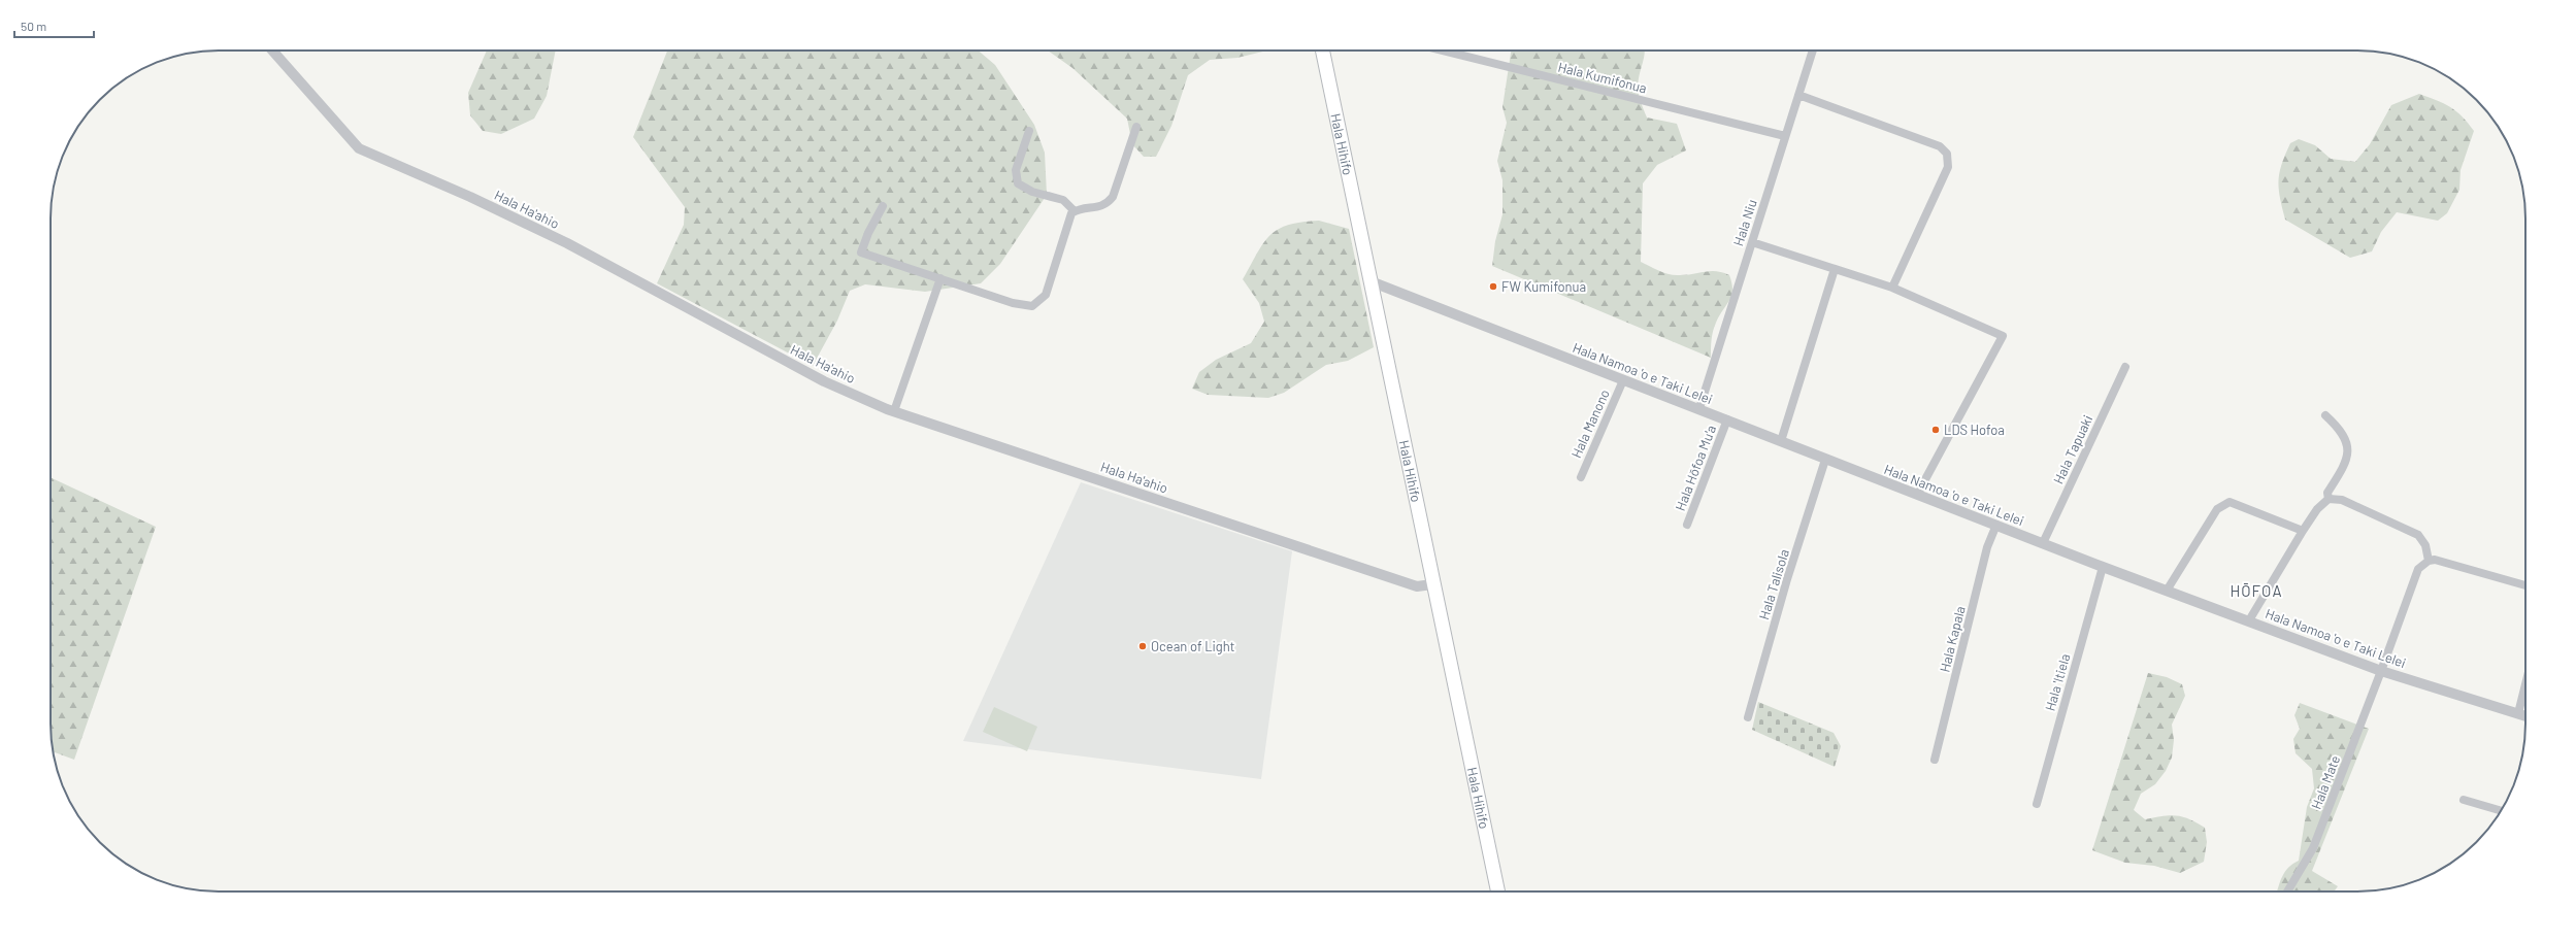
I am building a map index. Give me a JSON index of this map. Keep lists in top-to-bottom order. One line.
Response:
{"streets":{"main road":["Hala Hihifo"],"street":["Hala Kumifonua","Hala Ha'ahio","Hala Niu","Hala Namoa 'o e Taki Lelei","Hala Manono","Hala Tapuaki","Hala Hōfoa Mu'a","Hala Talisola","Hala Kapala","Hala 'Itiela","Hala Mate"]},"crossings":[["Hala Kumifonua","Hala Niu"],["Hala Hihifo","Hala Ha'ahio"],["Hala Hihifo","Hala Namoa 'o e Taki Lelei"],["Hala Niu","Hala Namoa 'o e Taki Lelei"],["Hala Namoa 'o e Taki Lelei","Hala Manono"],["Hala Namoa 'o e Taki Lelei","Hala Tapuaki"],["Hala Namoa 'o e Taki Lelei","Hala Hōfoa Mu'a"],["Hala Namoa 'o e Taki Lelei","Hala Talisola"],["Hala Namoa 'o e Taki Lelei","Hala Kapala"],["Hala Namoa 'o e Taki Lelei","Hala 'Itiela"],["Hala Namoa 'o e Taki Lelei","Hala Mate"]],"districts":["HŌFOA"],"places":["FW Kumifonua","LDS Hofoa","Ocean of Light"],"scale_bar":"50 m"}
